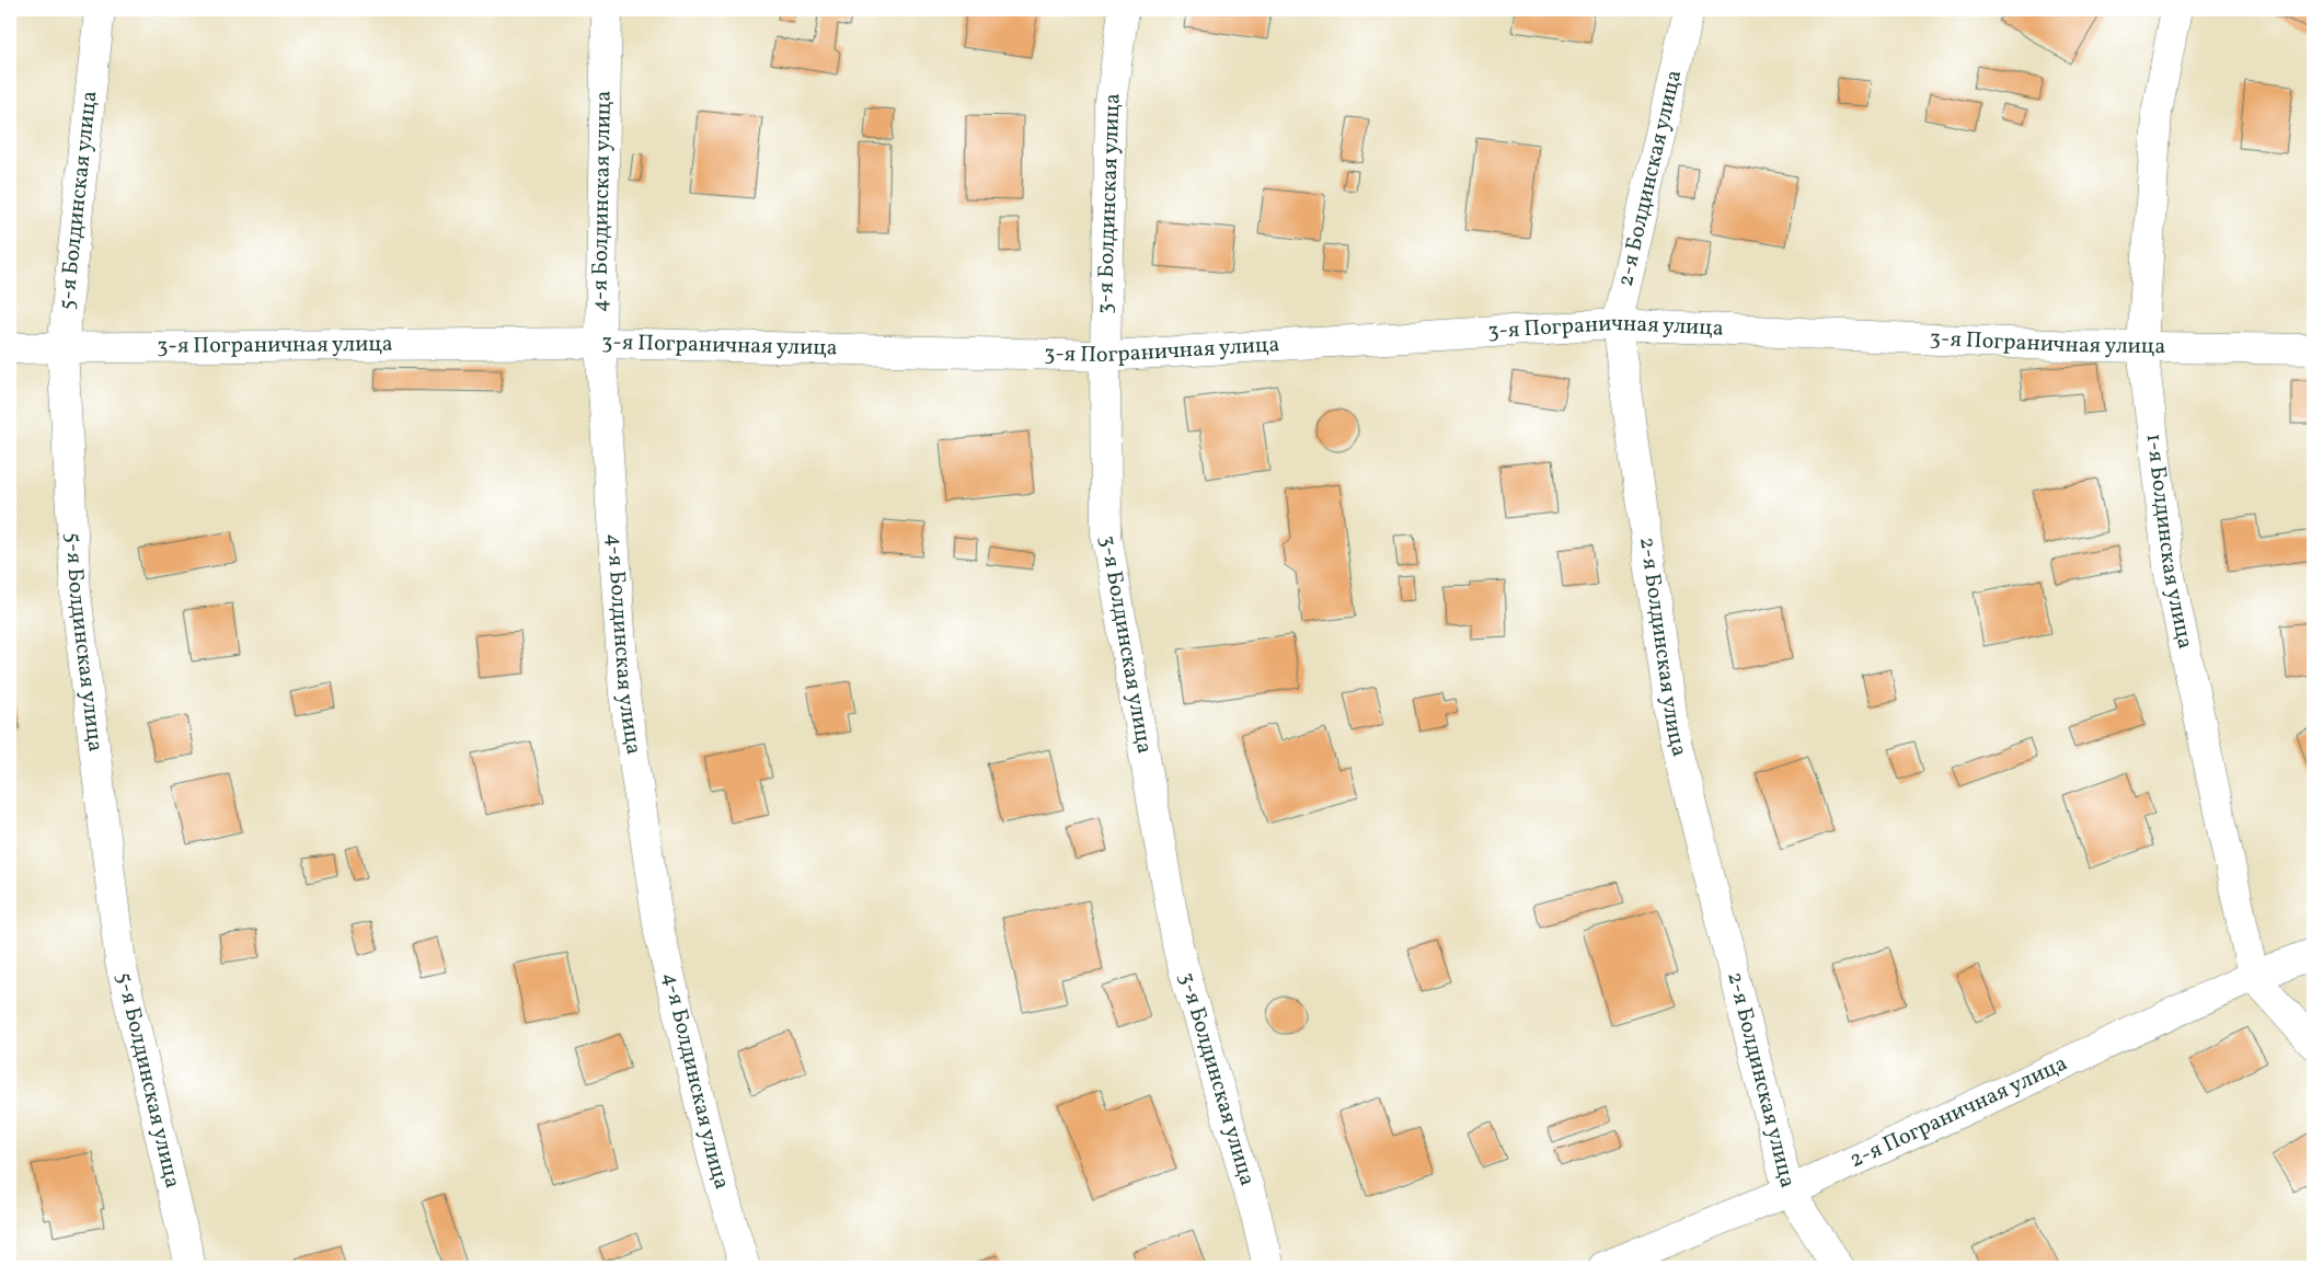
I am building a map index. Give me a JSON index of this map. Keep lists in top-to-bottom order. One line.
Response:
{"streets":{"street":["2-я Болдинская улица","5-я Болдинская улица","4-я Болдинская улица","3-я Болдинская улица","3-я Пограничная улица","1-я Болдинская улица","2-я Пограничная улица"]},"crossings":[["2-я Болдинская улица","3-я Пограничная улица"],["2-я Болдинская улица","2-я Пограничная улица"],["5-я Болдинская улица","3-я Пограничная улица"],["4-я Болдинская улица","3-я Пограничная улица"],["3-я Болдинская улица","3-я Пограничная улица"],["3-я Пограничная улица","1-я Болдинская улица"],["1-я Болдинская улица","2-я Пограничная улица"]]}
